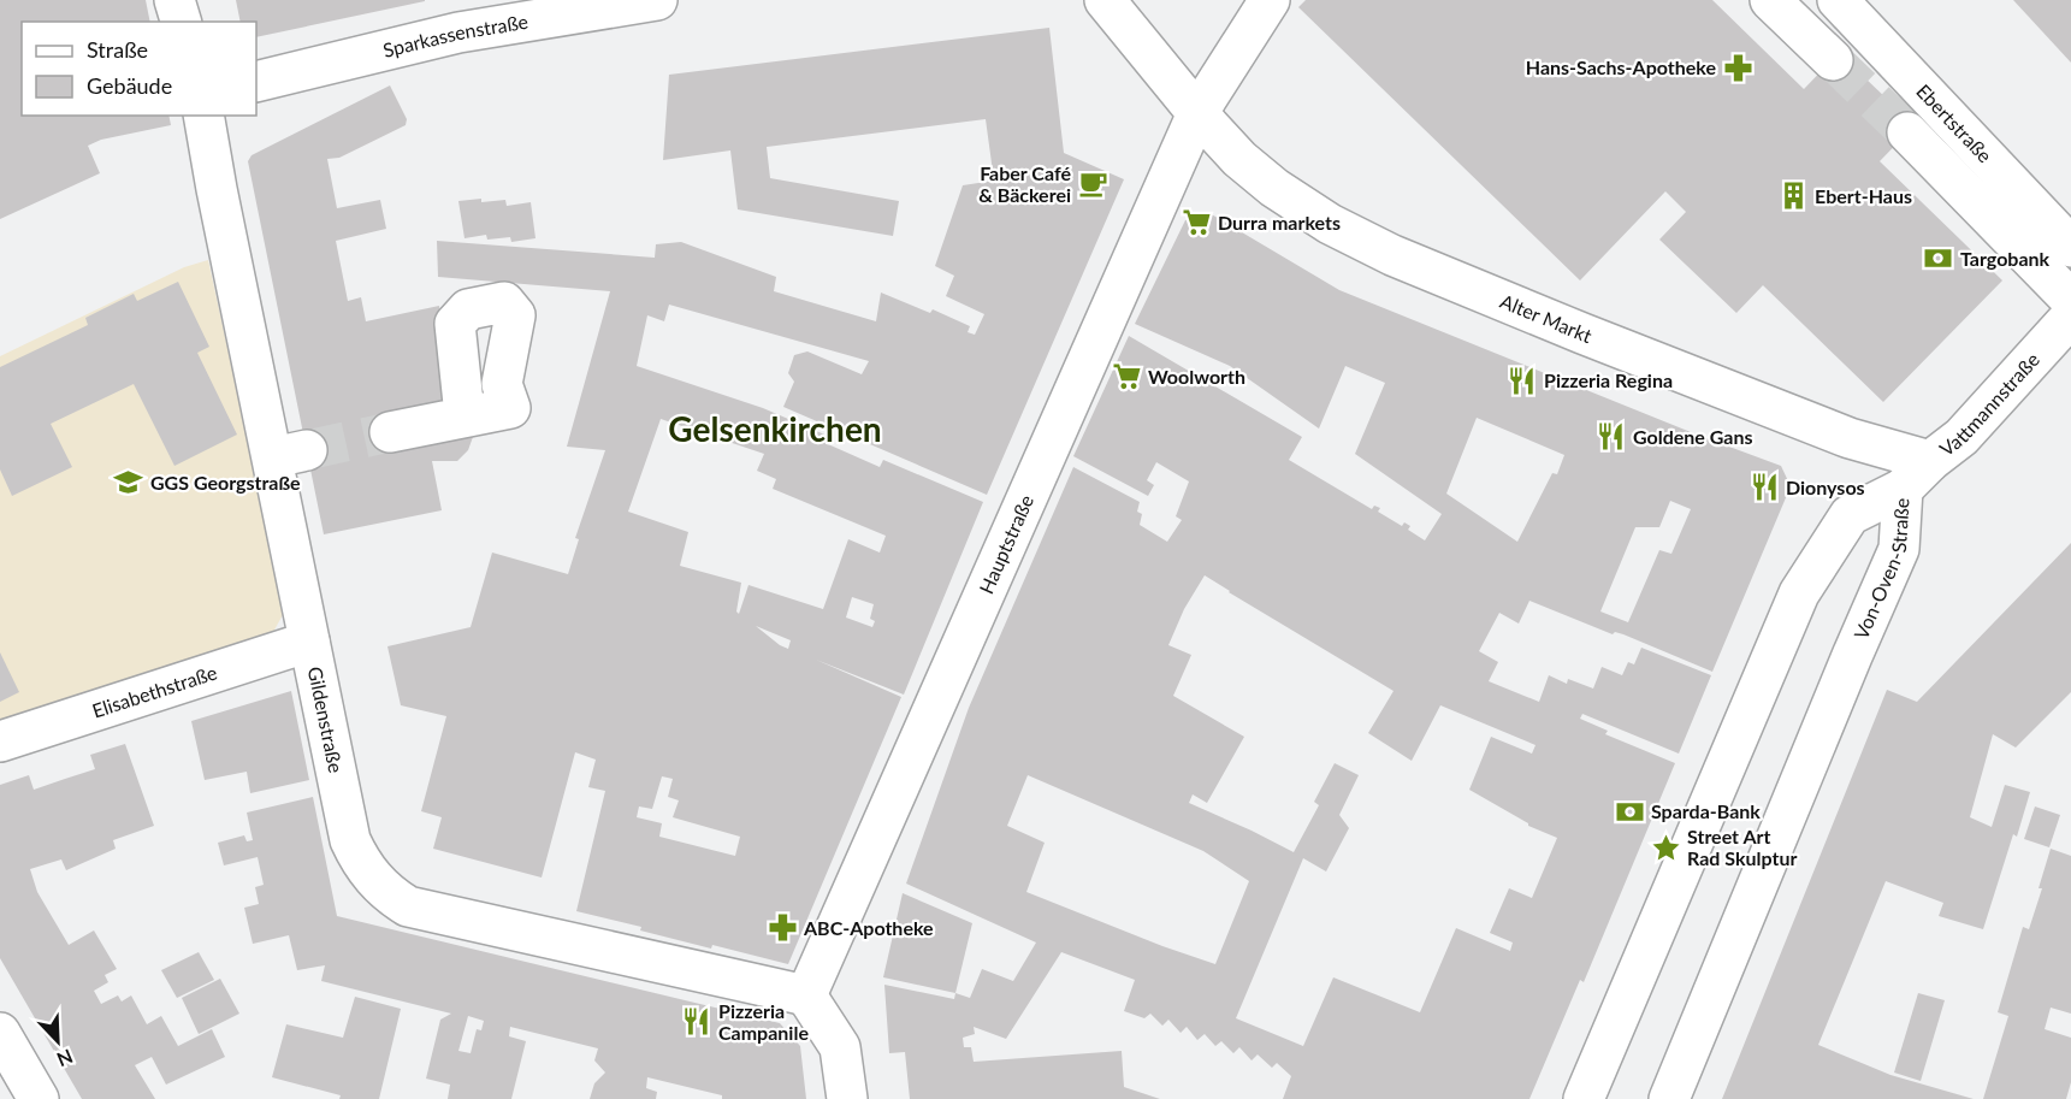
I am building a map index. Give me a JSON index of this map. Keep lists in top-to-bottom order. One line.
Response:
{"streets":{"street":["Sparkassenstraße","Ebertstraße","Alter Markt","Vattmannstraße","Hauptstraße","Von-Oven-Straße","Elisabethstraße","Gildenstraße"]},"crossings":[["Alter Markt","Vattmannstraße"],["Alter Markt","Hauptstraße"],["Vattmannstraße","Von-Oven-Straße"],["Hauptstraße","Gildenstraße"],["Elisabethstraße","Gildenstraße"]],"districts":["Gelsenkirchen"],"places":{"pharmacy":["Hans-Sachs-Apotheke","ABC-Apotheke"],"cafe":["Faber Café & Bäckerei"],"building":["Ebert-Haus"],"supermarket":["Durra markets","Woolworth"],"bank":["Targobank","Sparda-Bank"],"restaurant":["Pizzeria Regina","Goldene Gans","Dionysos","Pizzeria Campanile"],"school or university":["GGS Georgstraße"],"place":["Street Art Rad Skulptur"]},"legend":["Straße","Gebäude"],"north":"bottom right"}
